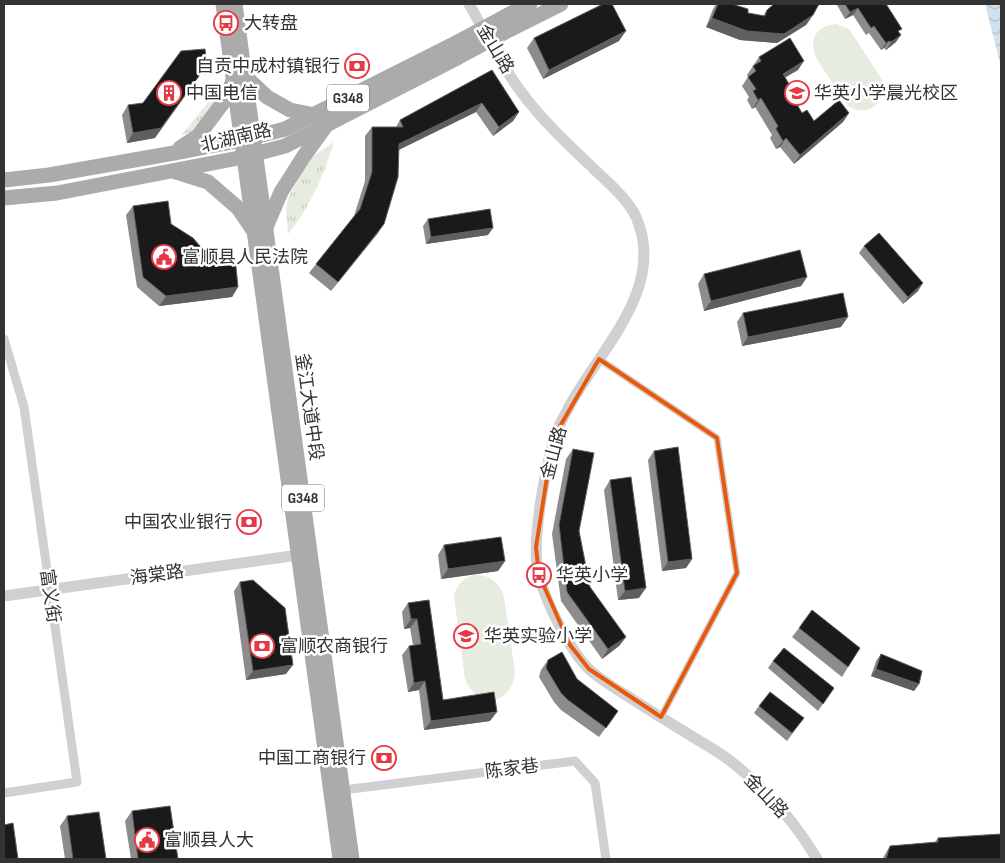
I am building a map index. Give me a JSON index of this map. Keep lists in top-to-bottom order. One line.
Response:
{"streets":{"main road":["G348","北湖南路","釜江大道中段"],"street":["金山路","海棠路","富义街","陈家巷"]},"crossings":[["G348","北湖南路"],["北湖南路","釜江大道中段"],["釜江大道中段","海棠路"],["釜江大道中段","陈家巷"],["海棠路","富义街"]],"places":{"bus stop":["大转盘","华英小学"],"bank":["自贡中成村镇银行","中国农业银行","富顺农商银行","中国工商银行"],"building":["中国电信"],"school or university":["华英小学晨光校区","华英实验小学"],"public building":["富顺县人民法院","富顺县人大"]}}
